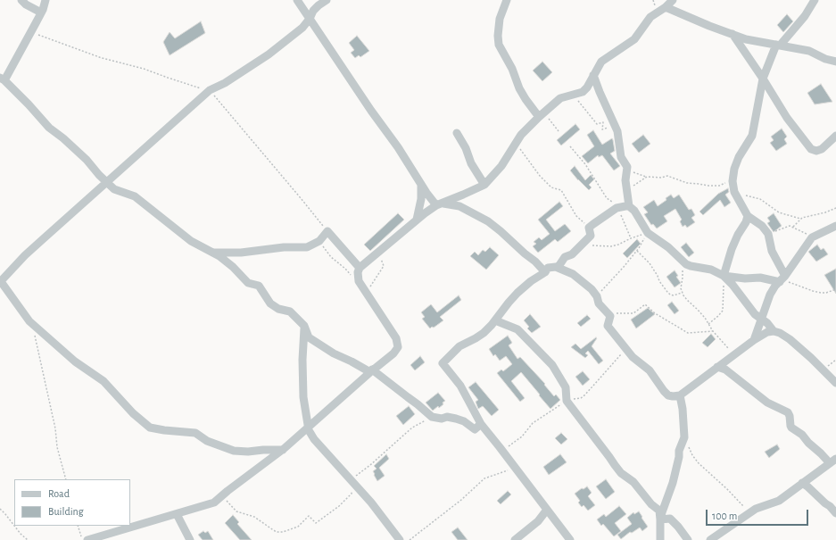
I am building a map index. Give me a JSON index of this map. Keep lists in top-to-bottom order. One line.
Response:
{"legend":["Road","Building"],"scale_bar":"100 m"}
